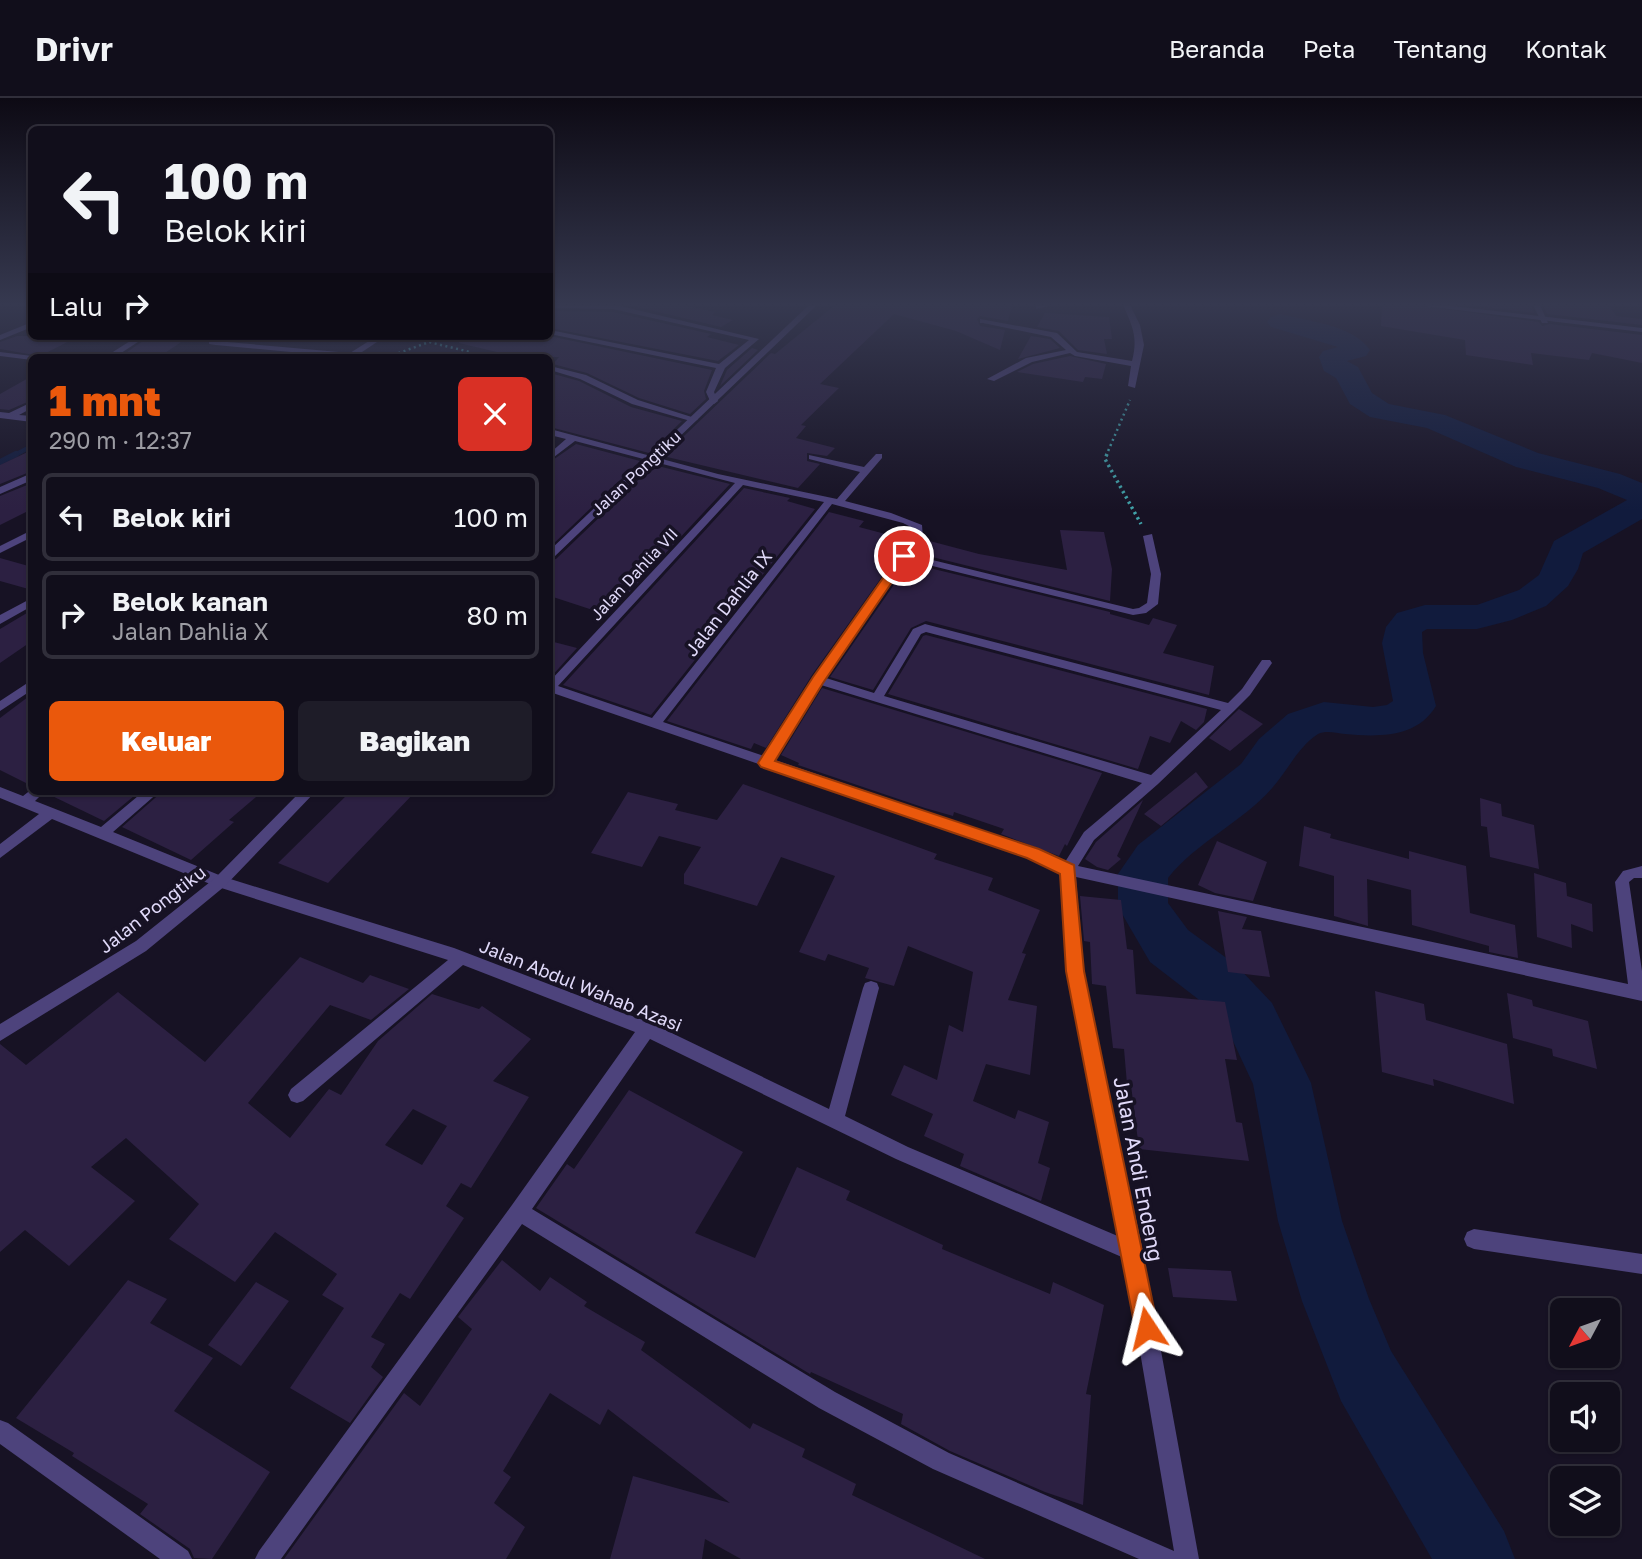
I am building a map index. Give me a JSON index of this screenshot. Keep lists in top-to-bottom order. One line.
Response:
{"streets":{"street":["Jalan Pongtiku","Jalan Dahlia VII","Jalan Dahlia IX","Jalan Abdul Wahab Azasi","Jalan Andi Endeng"]},"crossings":[["Jalan Pongtiku","Jalan Abdul Wahab Azasi"],["Jalan Abdul Wahab Azasi","Jalan Andi Endeng"]],"north":"bottom left","page":{"header":"Drivr","nav":["Beranda","Peta","Tentang","Kontak"],"turn":["100 m","Belok kiri"],"then":"Lalu","heading":["1 mnt","290 m · 12:37"],"list":[{"name":"Belok kiri","value":"100 m"},{"name":"Belok kanan","note":"Jalan Dahlia X","value":"80 m"}],"buttons":["Keluar","Bagikan"]}}
